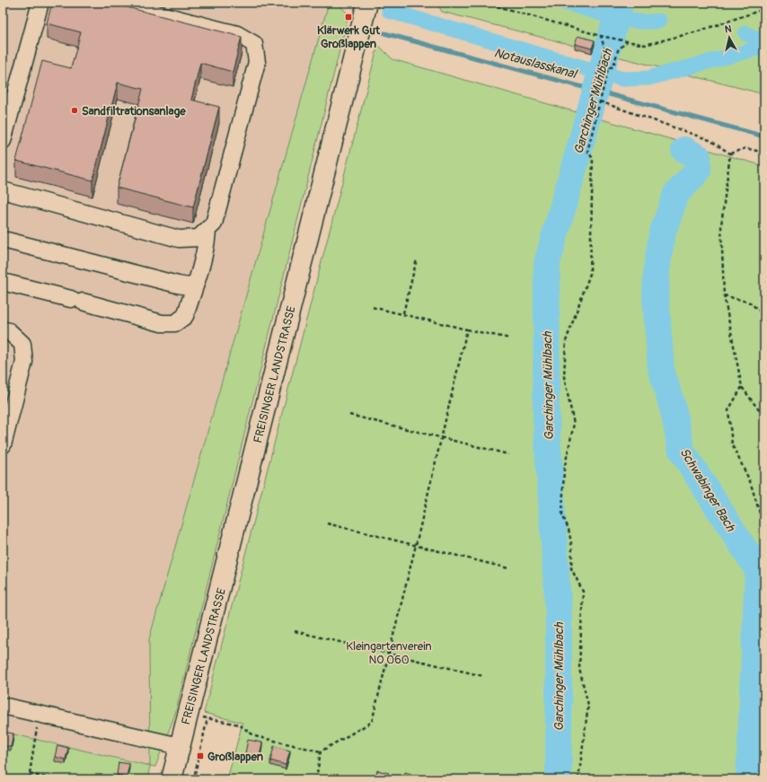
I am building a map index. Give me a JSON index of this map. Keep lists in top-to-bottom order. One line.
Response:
{"streets":{"main road":["FREISINGER LANDSTRASSE"]},"water":["Notauslasskanal","Garchinger Mühlbach","Schwabinger Bach"],"parks":["Kleingartenverein NO 060"],"places":{"transit":["Klärwerk Gut Großlappen","Großlappen"],"other":["Sandfiltrationsanlage"]},"north":"top"}
